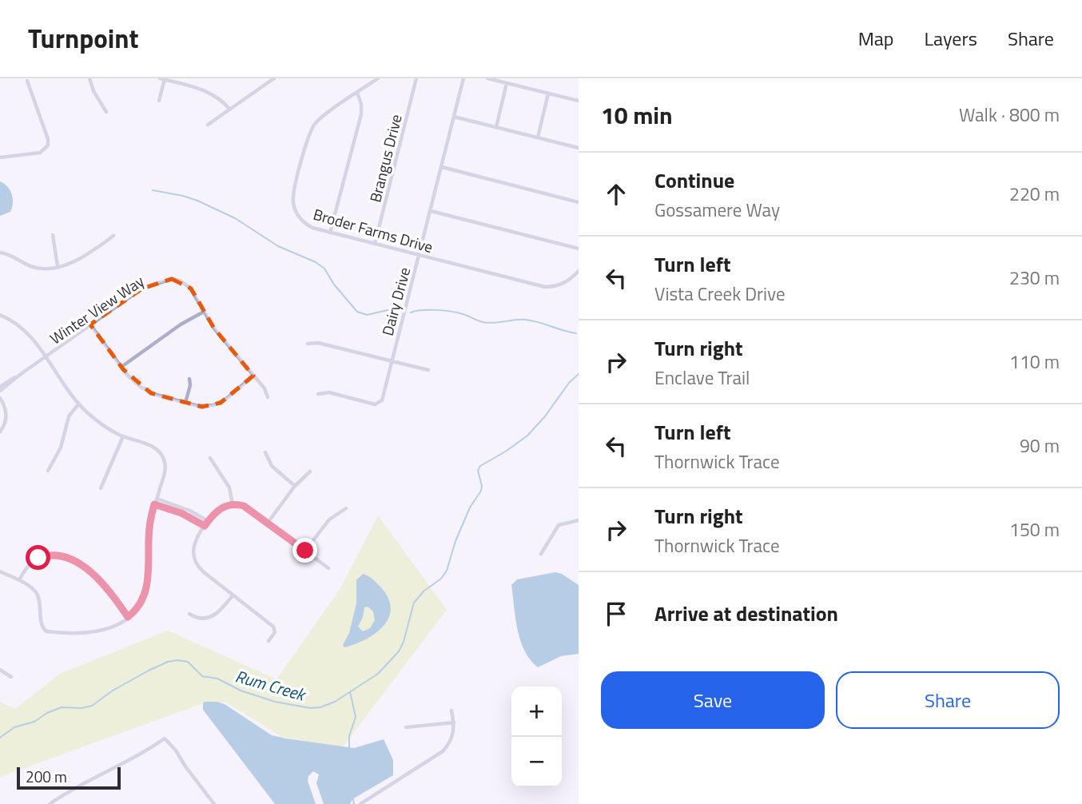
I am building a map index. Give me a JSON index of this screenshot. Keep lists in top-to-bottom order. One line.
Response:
{"streets":{"street":["Brangus Drive","Broder Farms Drive","Dairy Drive","Winter View Way"]},"crossings":[["Brangus Drive","Broder Farms Drive"],["Broder Farms Drive","Dairy Drive"]],"water":["Rum Creek"],"scale_bar":"200 m","page":{"header":"Turnpoint","nav":["Map","Layers","Share"],"heading":["10 min","Walk · 800 m"],"list":[["Continue","Gossamere Way","220 m"],["Turn left","Vista Creek Drive","230 m"],["Turn right","Enclave Trail","110 m"],["Turn left","Thornwick Trace","90 m"],["Turn right","Thornwick Trace","150 m"],"Arrive at destination"],"buttons":["Save","Share"],"map_buttons":["+","−"],"scale":"200 m"}}
